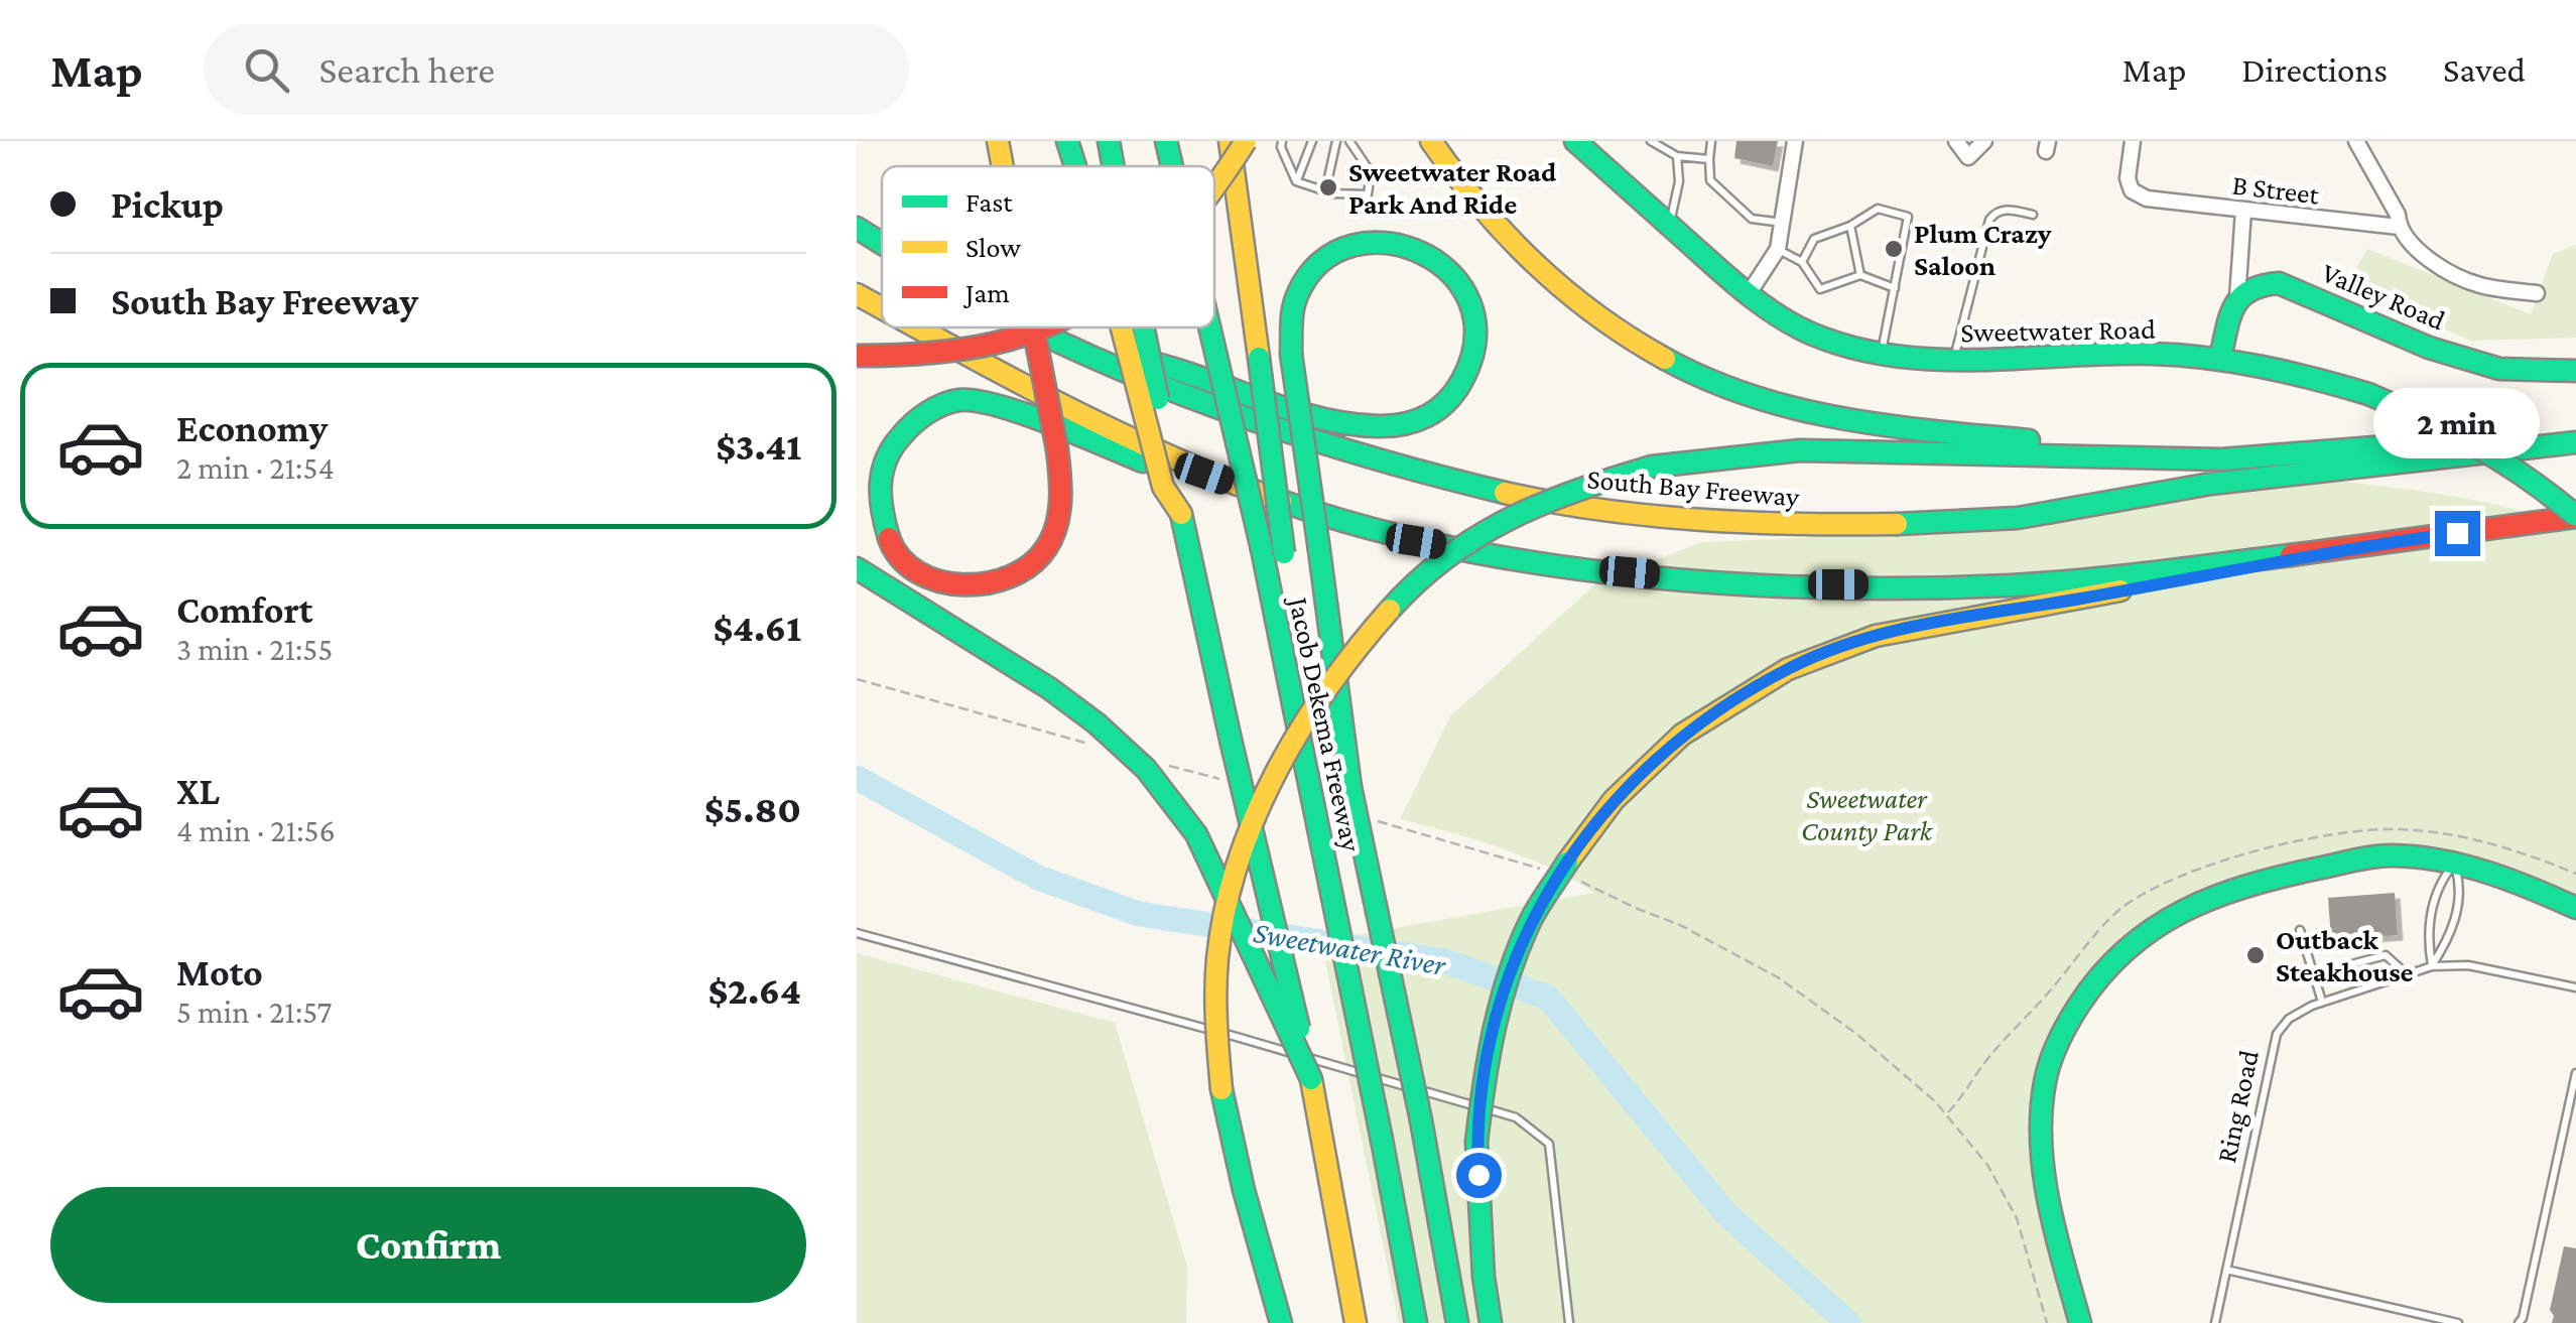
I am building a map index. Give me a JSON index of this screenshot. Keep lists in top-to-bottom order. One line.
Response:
{"streets":{"main road":["Valley Road","Sweetwater Road","South Bay Freeway","Jacob Dekema Freeway"],"street":["B Street"],"lane":["Ring Road"]},"water":["Sweetwater River"],"parks":["Sweetwater County Park"],"places":["Sweetwater Road Park And Ride","Plum Crazy Saloon","Outback Steakhouse"],"legend":["Fast","Slow","Jam"],"page":{"header":"Map","search":"Search here","nav":["Map","Directions","Saved"],"banner":["Pickup","South Bay Freeway"],"list":[{"name":"Economy","note":"2 min · 21:54","value":"$3.41"},{"name":"Comfort","note":"3 min · 21:55","value":"$4.61"},{"name":"XL","note":"4 min · 21:56","value":"$5.80"},{"name":"Moto","note":"5 min · 21:57","value":"$2.64"}],"bubble":"2 min","buttons":"Confirm"}}
